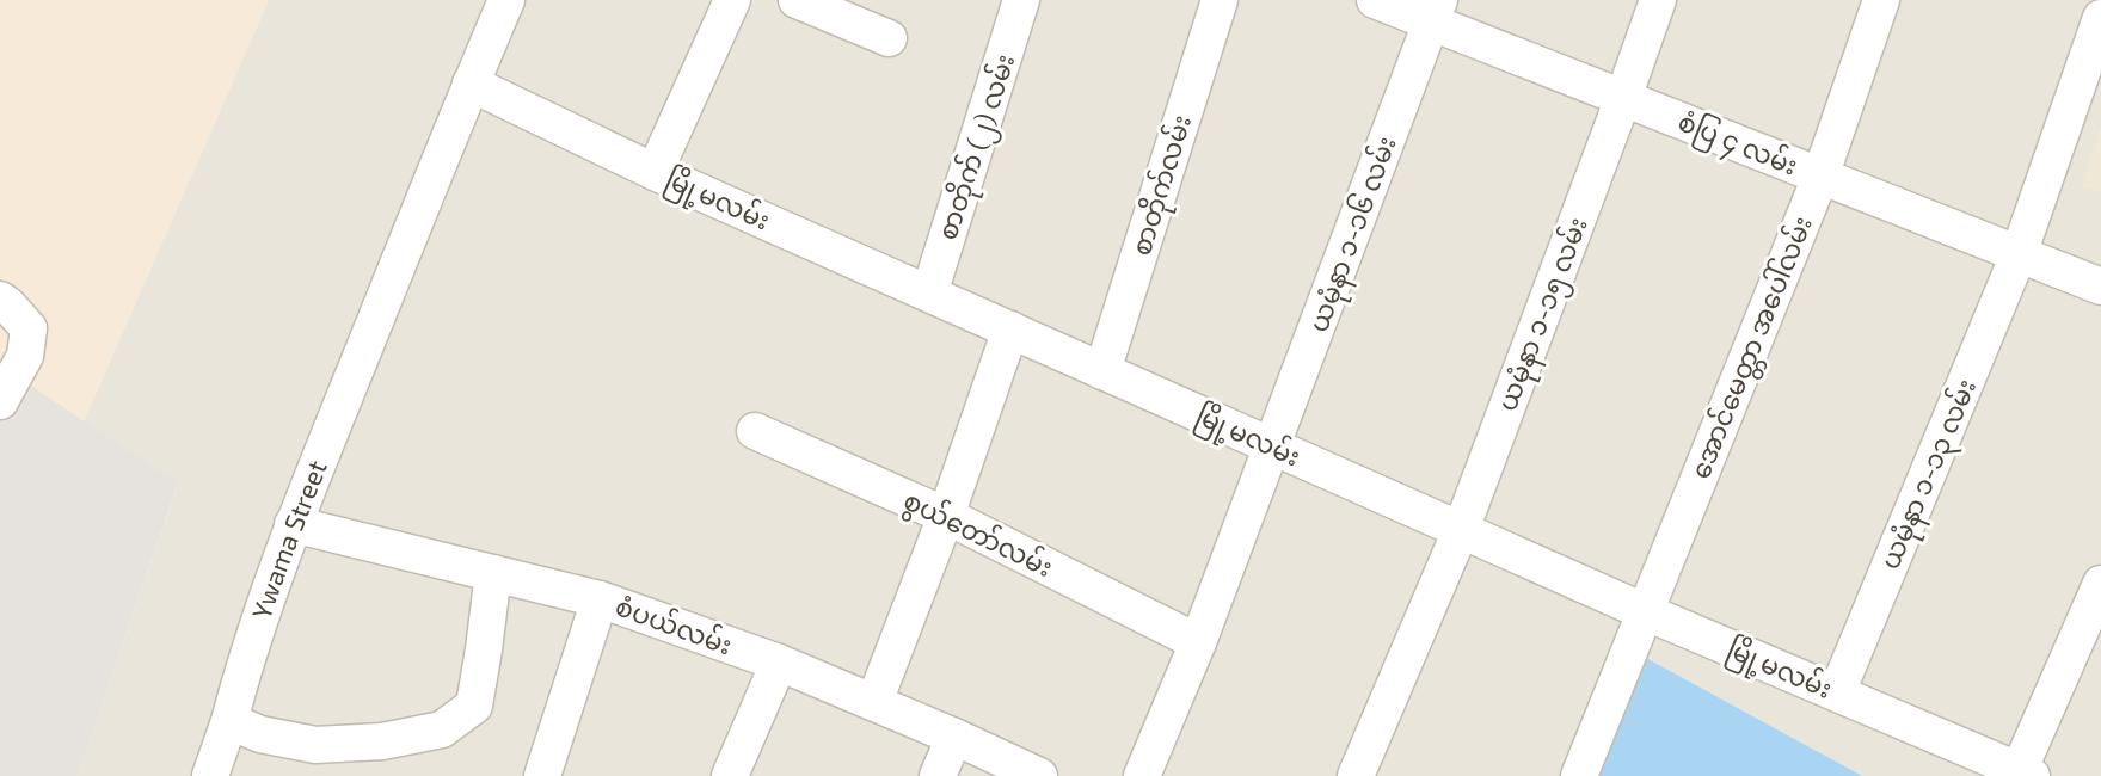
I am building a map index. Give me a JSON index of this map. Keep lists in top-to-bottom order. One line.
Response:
{"streets":{"street":["စံပြ ၄ လမ်း","စာတိုက် (၂) လမ်း","စာတိုက်လမ်း","မြို့မလမ်း","ယမုံနာ ၁-၁၆ လမ်း","ယမုံနာ ၁-၁၅ လမ်း","အောင်မေတ္တာ အပေါ်လမ်း","ယမုံနာ ၁-၁၃ လမ်း","စွယ်တော်လမ်း","Ywama Street","စံပယ်လမ်း"]},"crossings":[["စံပြ ၄ လမ်း","ယမုံနာ ၁-၁၆ လမ်း"],["စံပြ ၄ လမ်း","ယမုံနာ ၁-၁၅ လမ်း"],["စံပြ ၄ လမ်း","အောင်မေတ္တာ အပေါ်လမ်း"],["စံပြ ၄ လမ်း","ယမုံနာ ၁-၁၃ လမ်း"],["စာတိုက် (၂) လမ်း","မြို့မလမ်း"],["စာတိုက်လမ်း","မြို့မလမ်း"],["မြို့မလမ်း","ယမုံနာ ၁-၁၆ လမ်း"],["မြို့မလမ်း","ယမုံနာ ၁-၁၅ လမ်း"],["မြို့မလမ်း","အောင်မေတ္တာ အပေါ်လမ်း"],["မြို့မလမ်း","ယမုံနာ ၁-၁၃ လမ်း"],["မြို့မလမ်း","Ywama Street"],["ယမုံနာ ၁-၁၆ လမ်း","စွယ်တော်လမ်း"],["Ywama Street","စံပယ်လမ်း"]]}
